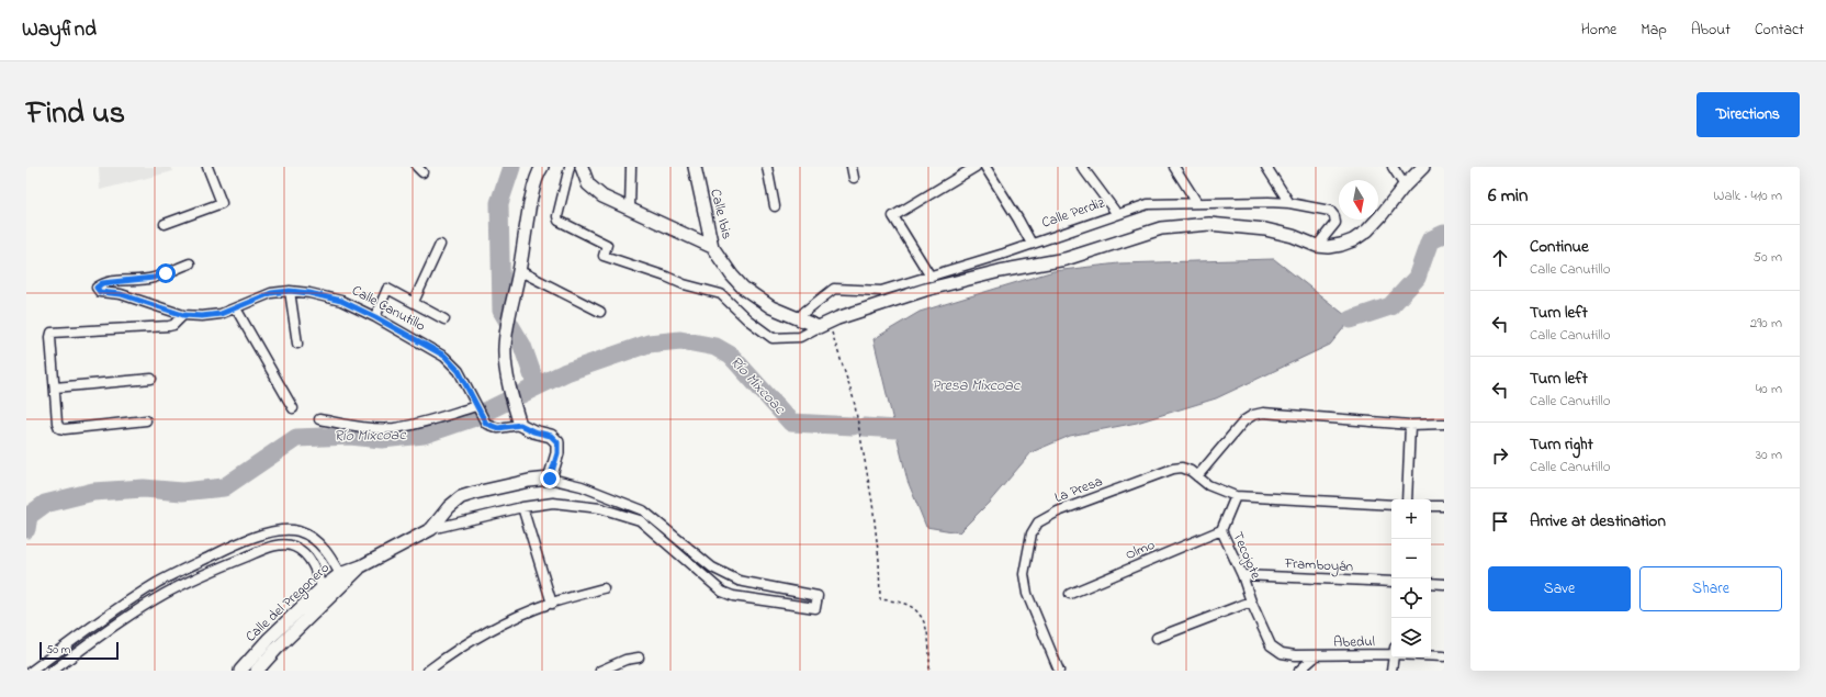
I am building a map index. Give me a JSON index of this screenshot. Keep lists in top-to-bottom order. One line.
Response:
{"streets":{"street":["Calle Perdiz","Calle Ibis","Calle Canutillo","La Presa","Olmo","Tecojote","Framboyán","Calle del Pregonero","Abedul"]},"crossings":[["Calle Perdiz","Calle Ibis"],["Olmo","Tecojote"],["Tecojote","Framboyán"],["Tecojote","Abedul"]],"water":["Río Mixcoac","Presa Mixcoac"],"scale_bar":"50 m","north":"bottom","page":{"header":"Wayfind","nav":["Home","Map","About","Contact"],"title":"Find us","buttons":["Directions",["Save","Share"]],"heading":["6 min","Walk · 410 m"],"list":[["Continue","Calle Canutillo","50 m"],["Turn left","Calle Canutillo","290 m"],["Turn left","Calle Canutillo","40 m"],["Turn right","Calle Canutillo","30 m"],"Arrive at destination"],"map_buttons":["+","−"],"scale":"50 m"}}
